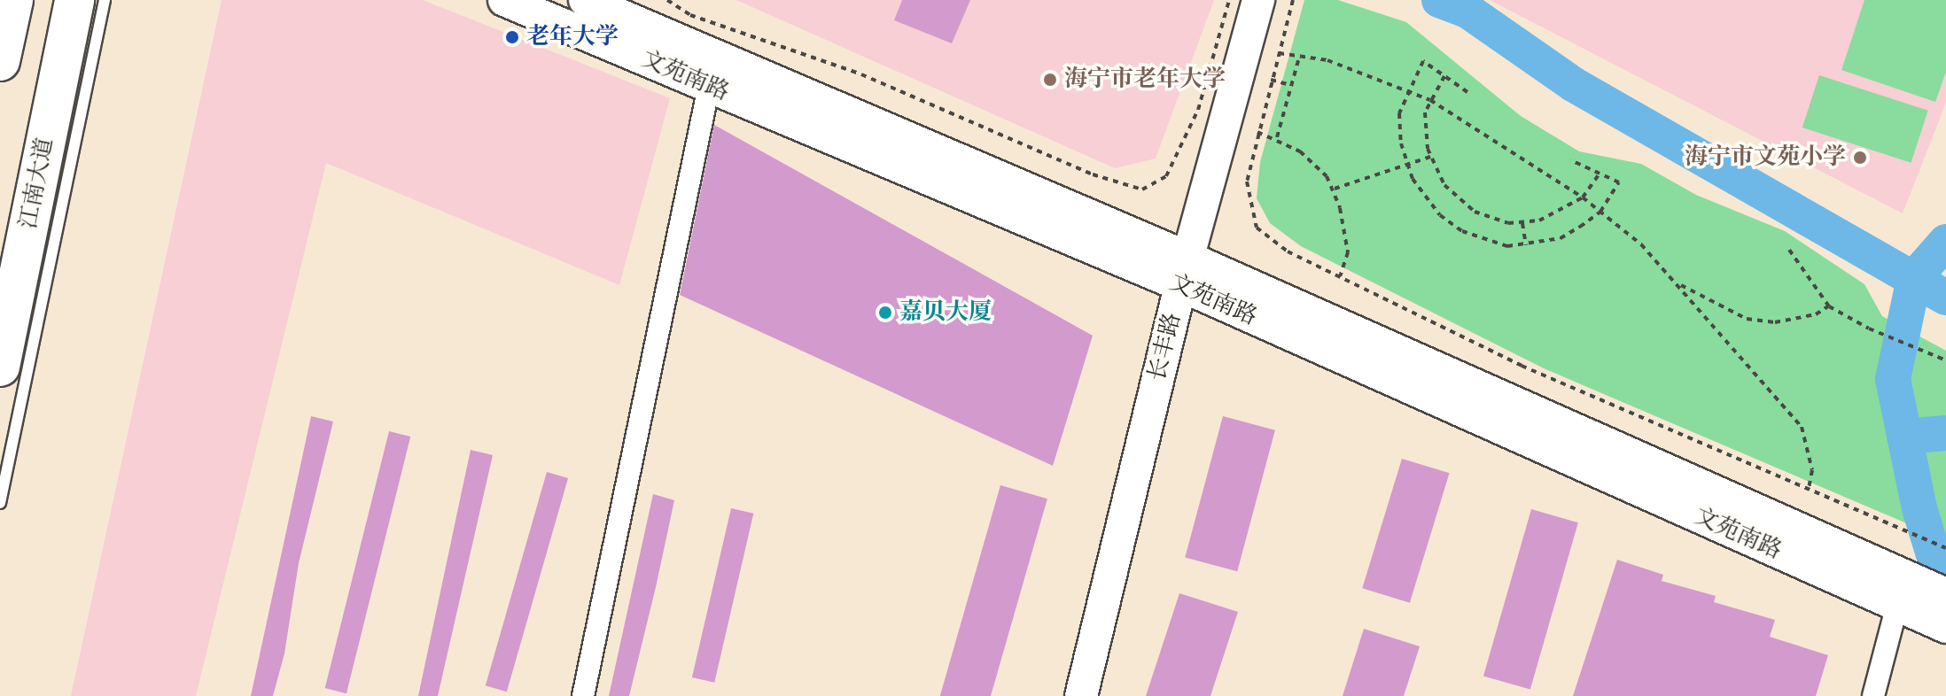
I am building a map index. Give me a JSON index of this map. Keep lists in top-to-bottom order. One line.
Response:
{"streets":{"highway":["江南大道"],"main road":["文苑南路","长丰路"]},"crossings":[["文苑南路","长丰路"]],"places":["老年大学","海宁市老年大学","海宁市文苑小学","嘉贝大厦"]}
